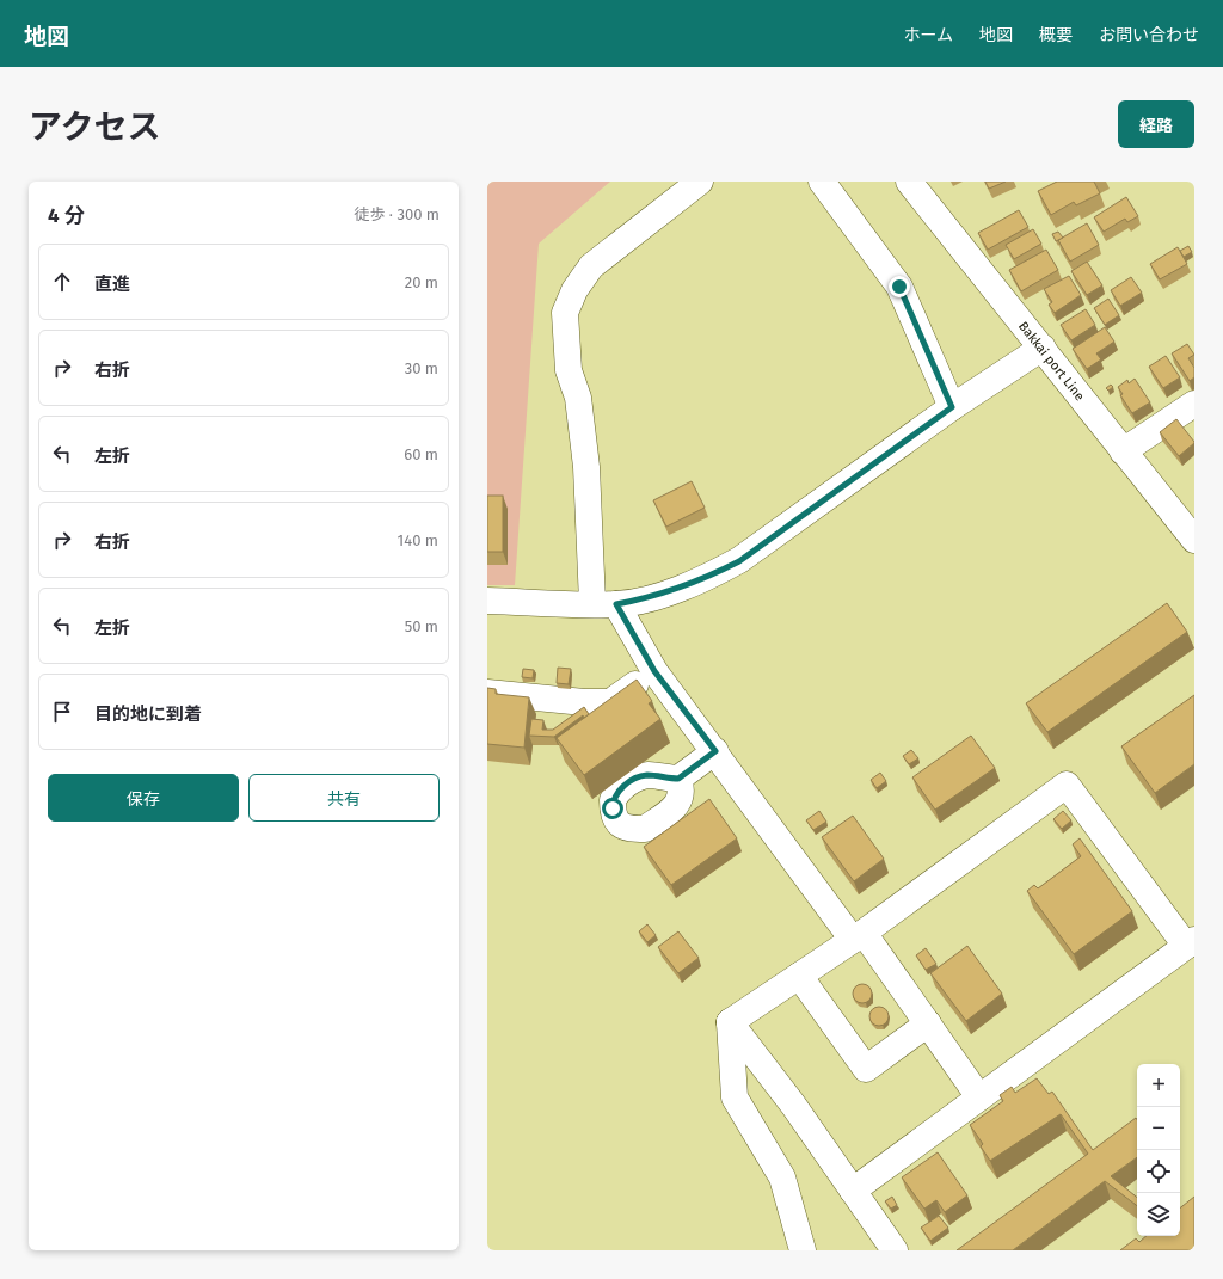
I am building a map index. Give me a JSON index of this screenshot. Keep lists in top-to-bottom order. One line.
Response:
{"streets":{"main road":["Bakkai port Line"]},"page":{"header":"地図","nav":["ホーム","地図","概要","お問い合わせ"],"title":"アクセス","buttons":["経路",["保存","共有"]],"heading":["4 分","徒歩 · 300 m"],"list":[["直進","20 m"],["右折","30 m"],["左折","60 m"],["右折","140 m"],["左折","50 m"],"目的地に到着"],"map_buttons":["+","−"]}}
